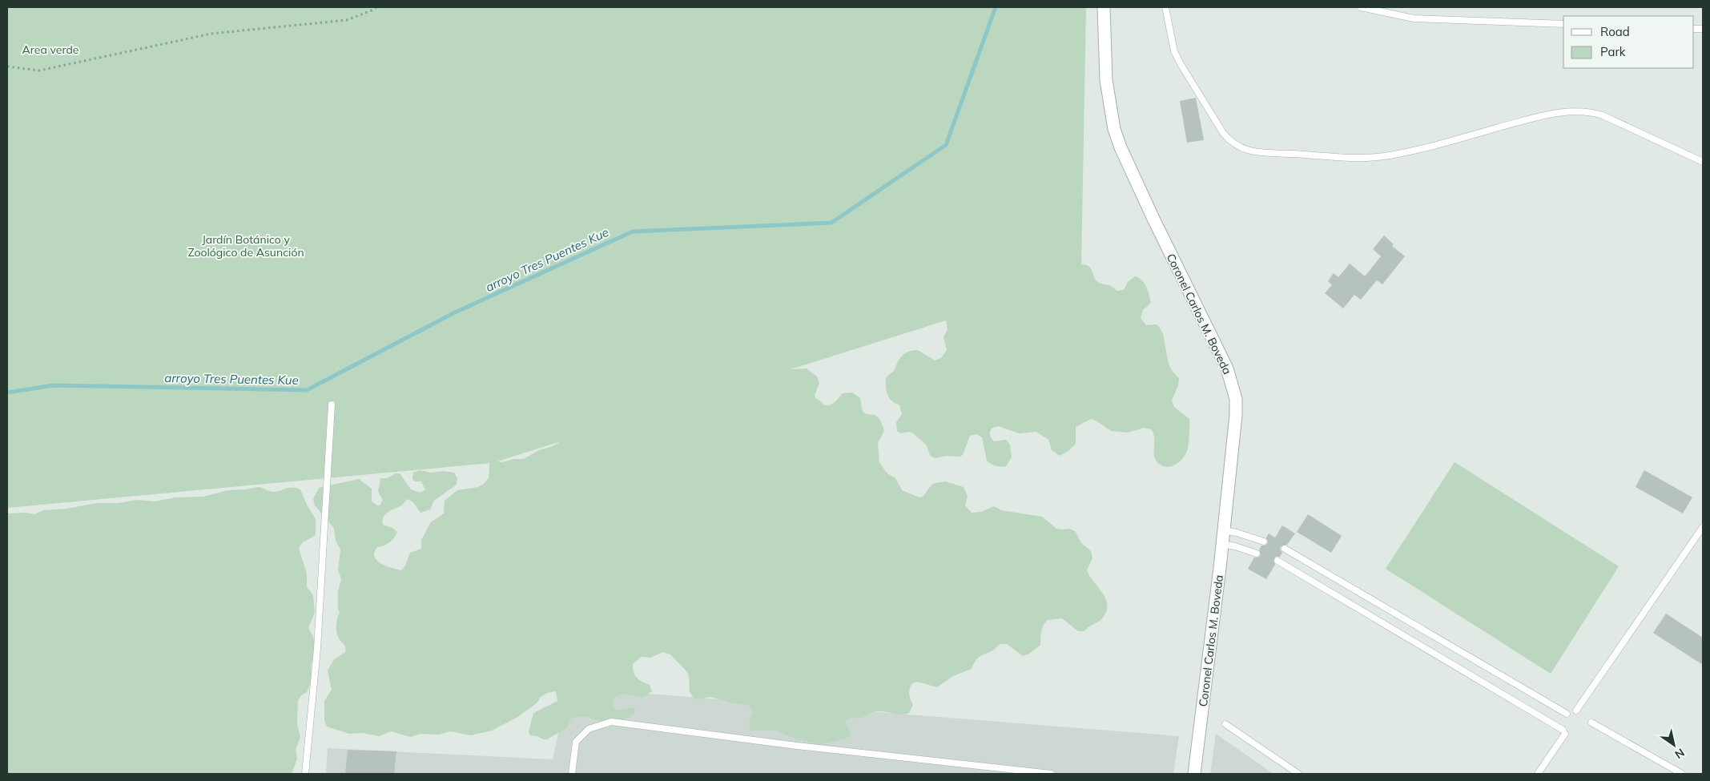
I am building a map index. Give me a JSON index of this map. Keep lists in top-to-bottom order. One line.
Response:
{"streets":{"street":["Coronel Carlos M. Boveda"]},"water":["arroyo Tres Puentes Kue"],"parks":["Area verde","Jardín Botánico y Zoológico de Asunción"],"legend":["Road","Park"],"north":"bottom right"}
